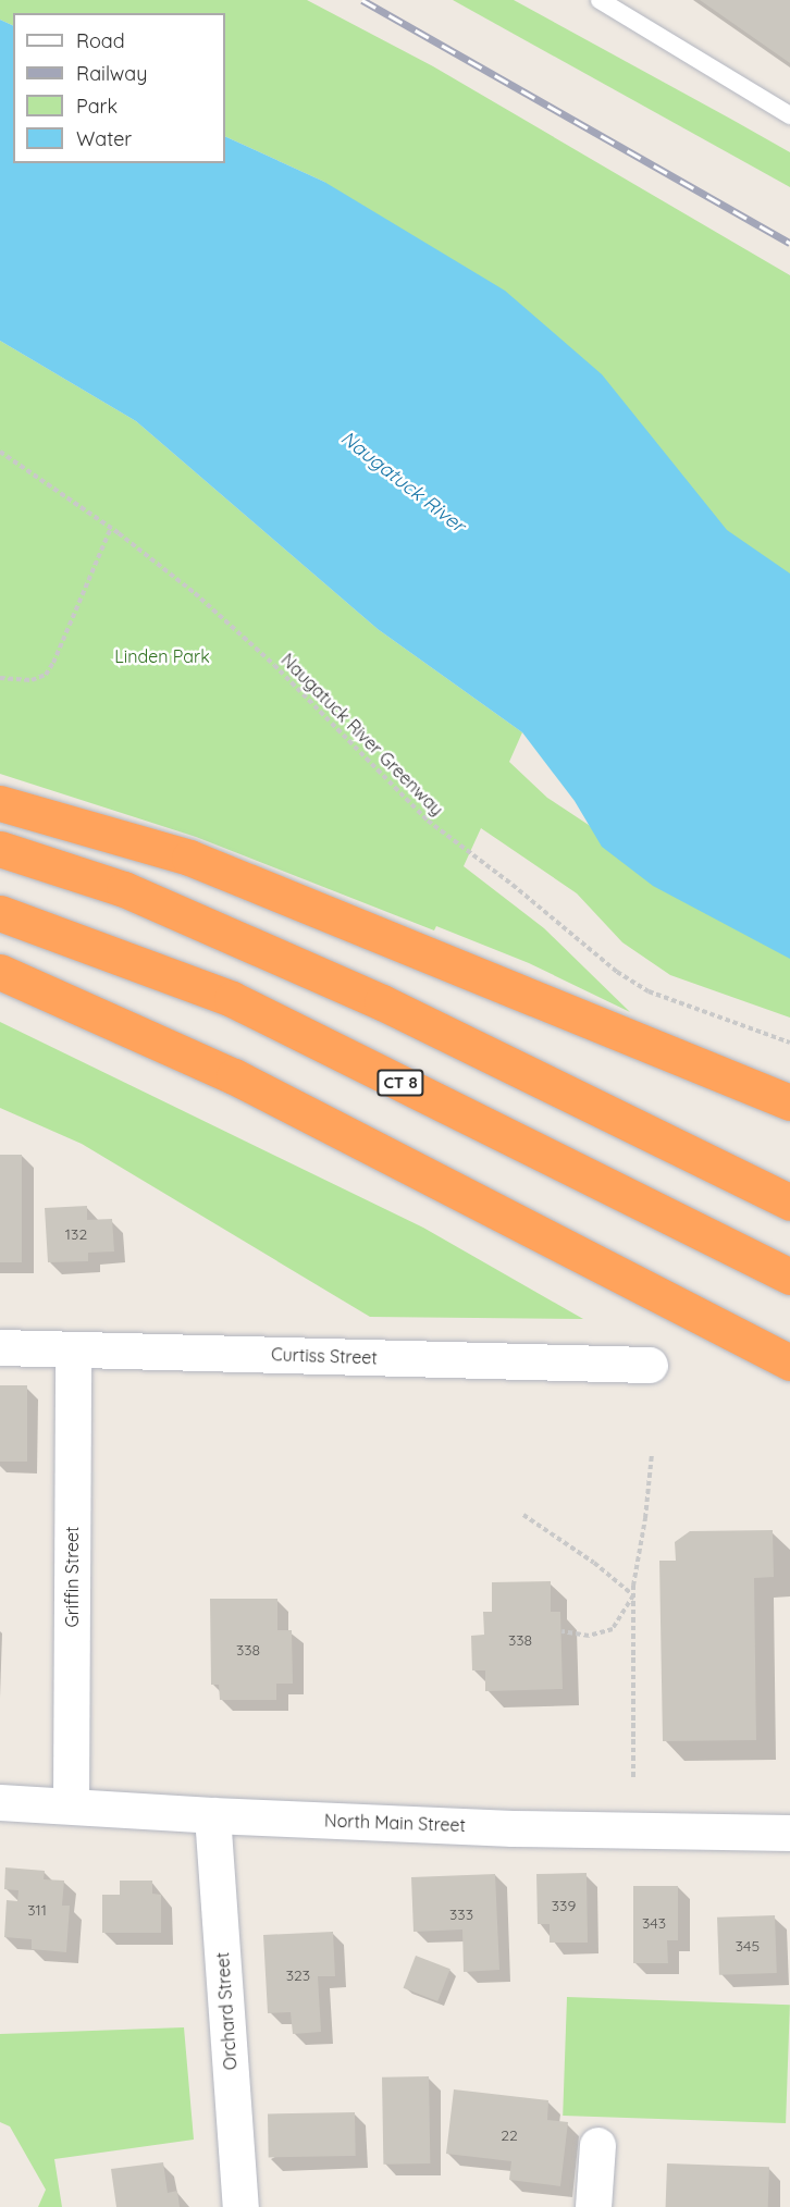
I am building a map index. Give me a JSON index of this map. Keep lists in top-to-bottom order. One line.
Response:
{"streets":{"highway":["CT 8"],"street":["Curtiss Street","Griffin Street","North Main Street","Orchard Street"],"path":["Naugatuck River Greenway"]},"crossings":[["Curtiss Street","Griffin Street"],["Griffin Street","North Main Street"],["North Main Street","Orchard Street"]],"water":["Naugatuck River"],"parks":["Linden Park"],"house_numbers":["132","338","338","339","311","333","343","345","323","22"],"legend":["Road","Railway","Park","Water"]}
